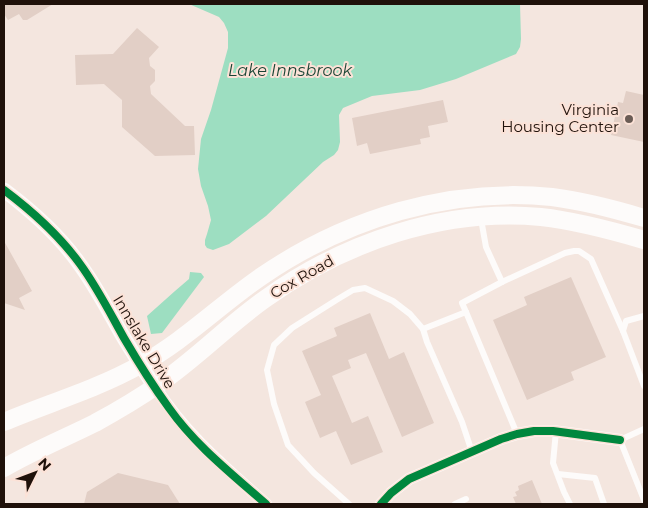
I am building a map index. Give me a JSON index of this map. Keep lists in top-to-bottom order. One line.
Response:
{"streets":{"main road":["Cox Road"],"street":["Innslake Drive"]},"crossings":[["Cox Road","Innslake Drive"]],"water":["Lake Innsbrook"],"places":["Virginia Housing Center"],"north":"top right"}
